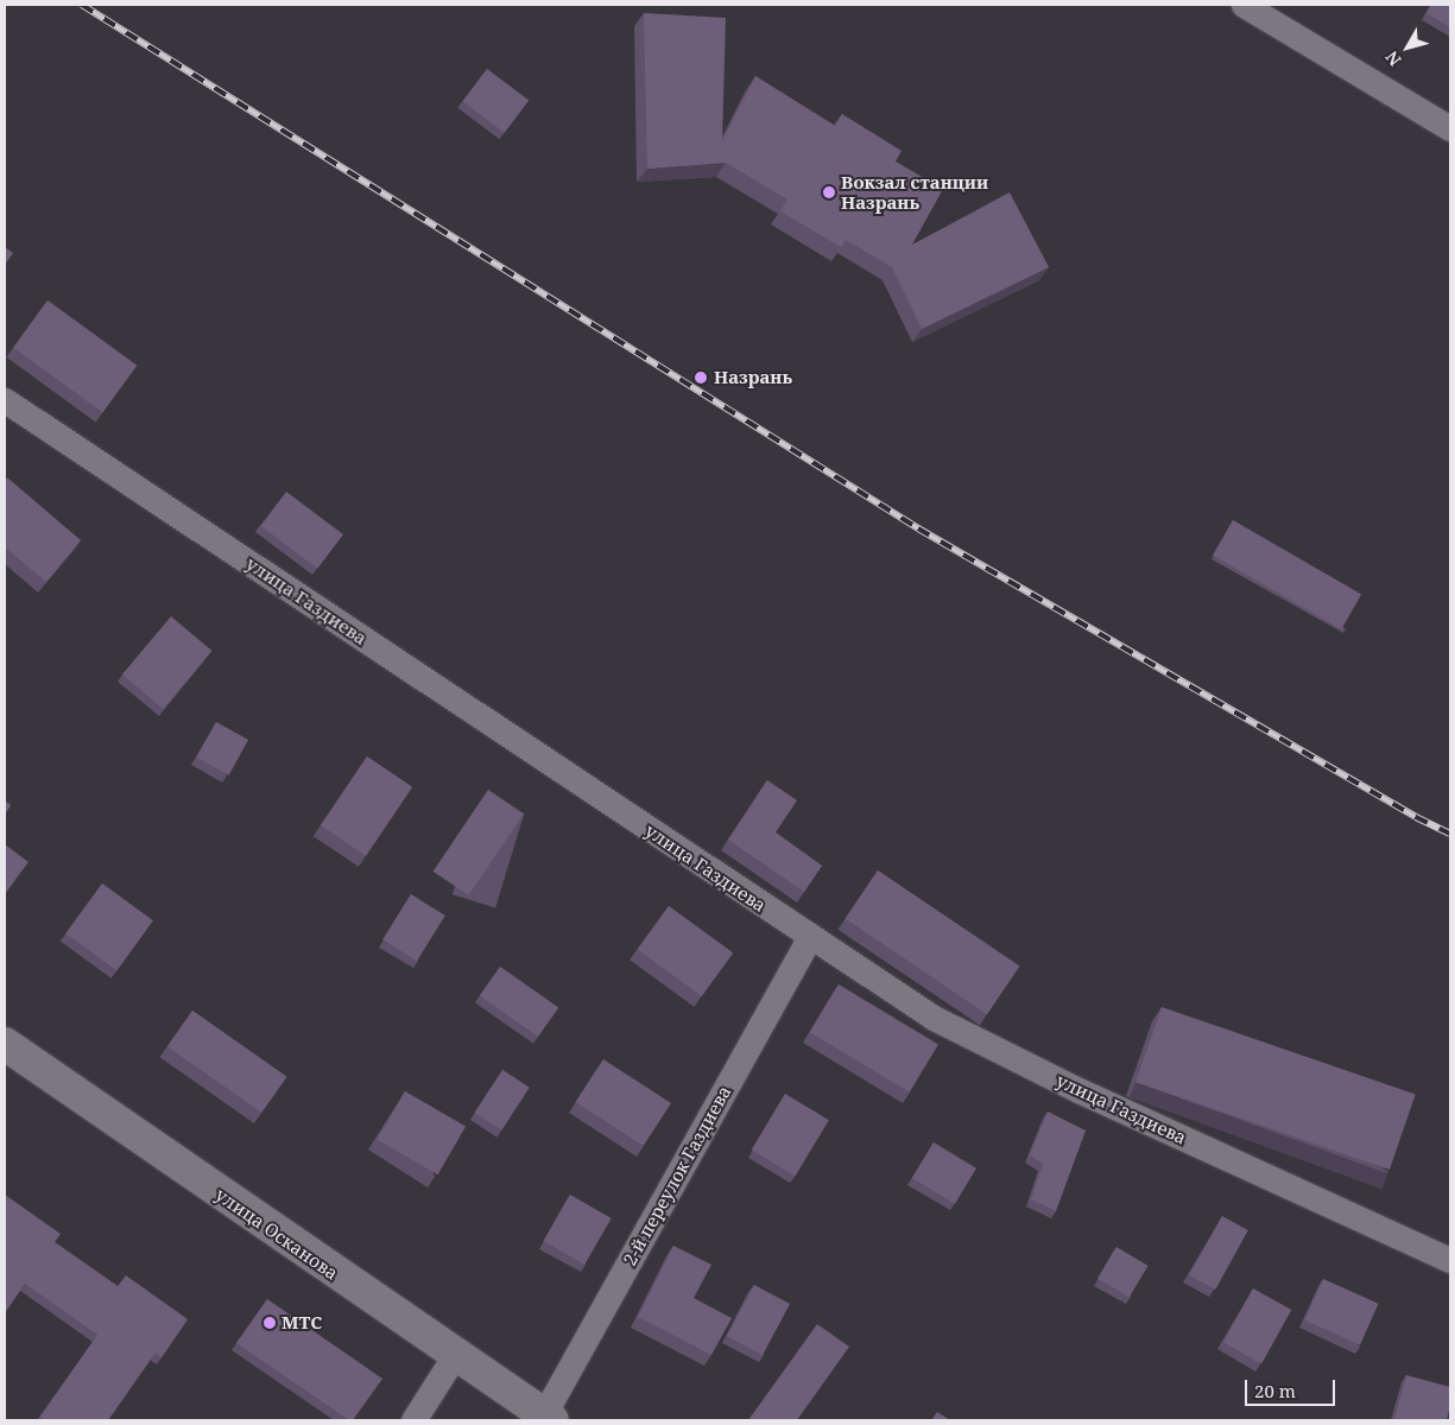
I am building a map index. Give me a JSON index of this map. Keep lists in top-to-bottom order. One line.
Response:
{"streets":{"main road":["улица Осканова"],"street":["улица Газдиева","2-й переулок Газдиева"]},"crossings":[["улица Газдиева","2-й переулок Газдиева"],["2-й переулок Газдиева","улица Осканова"]],"places":["Вокзал станции Назрань","Назрань","МТС"],"scale_bar":"20 m","north":"bottom left"}
